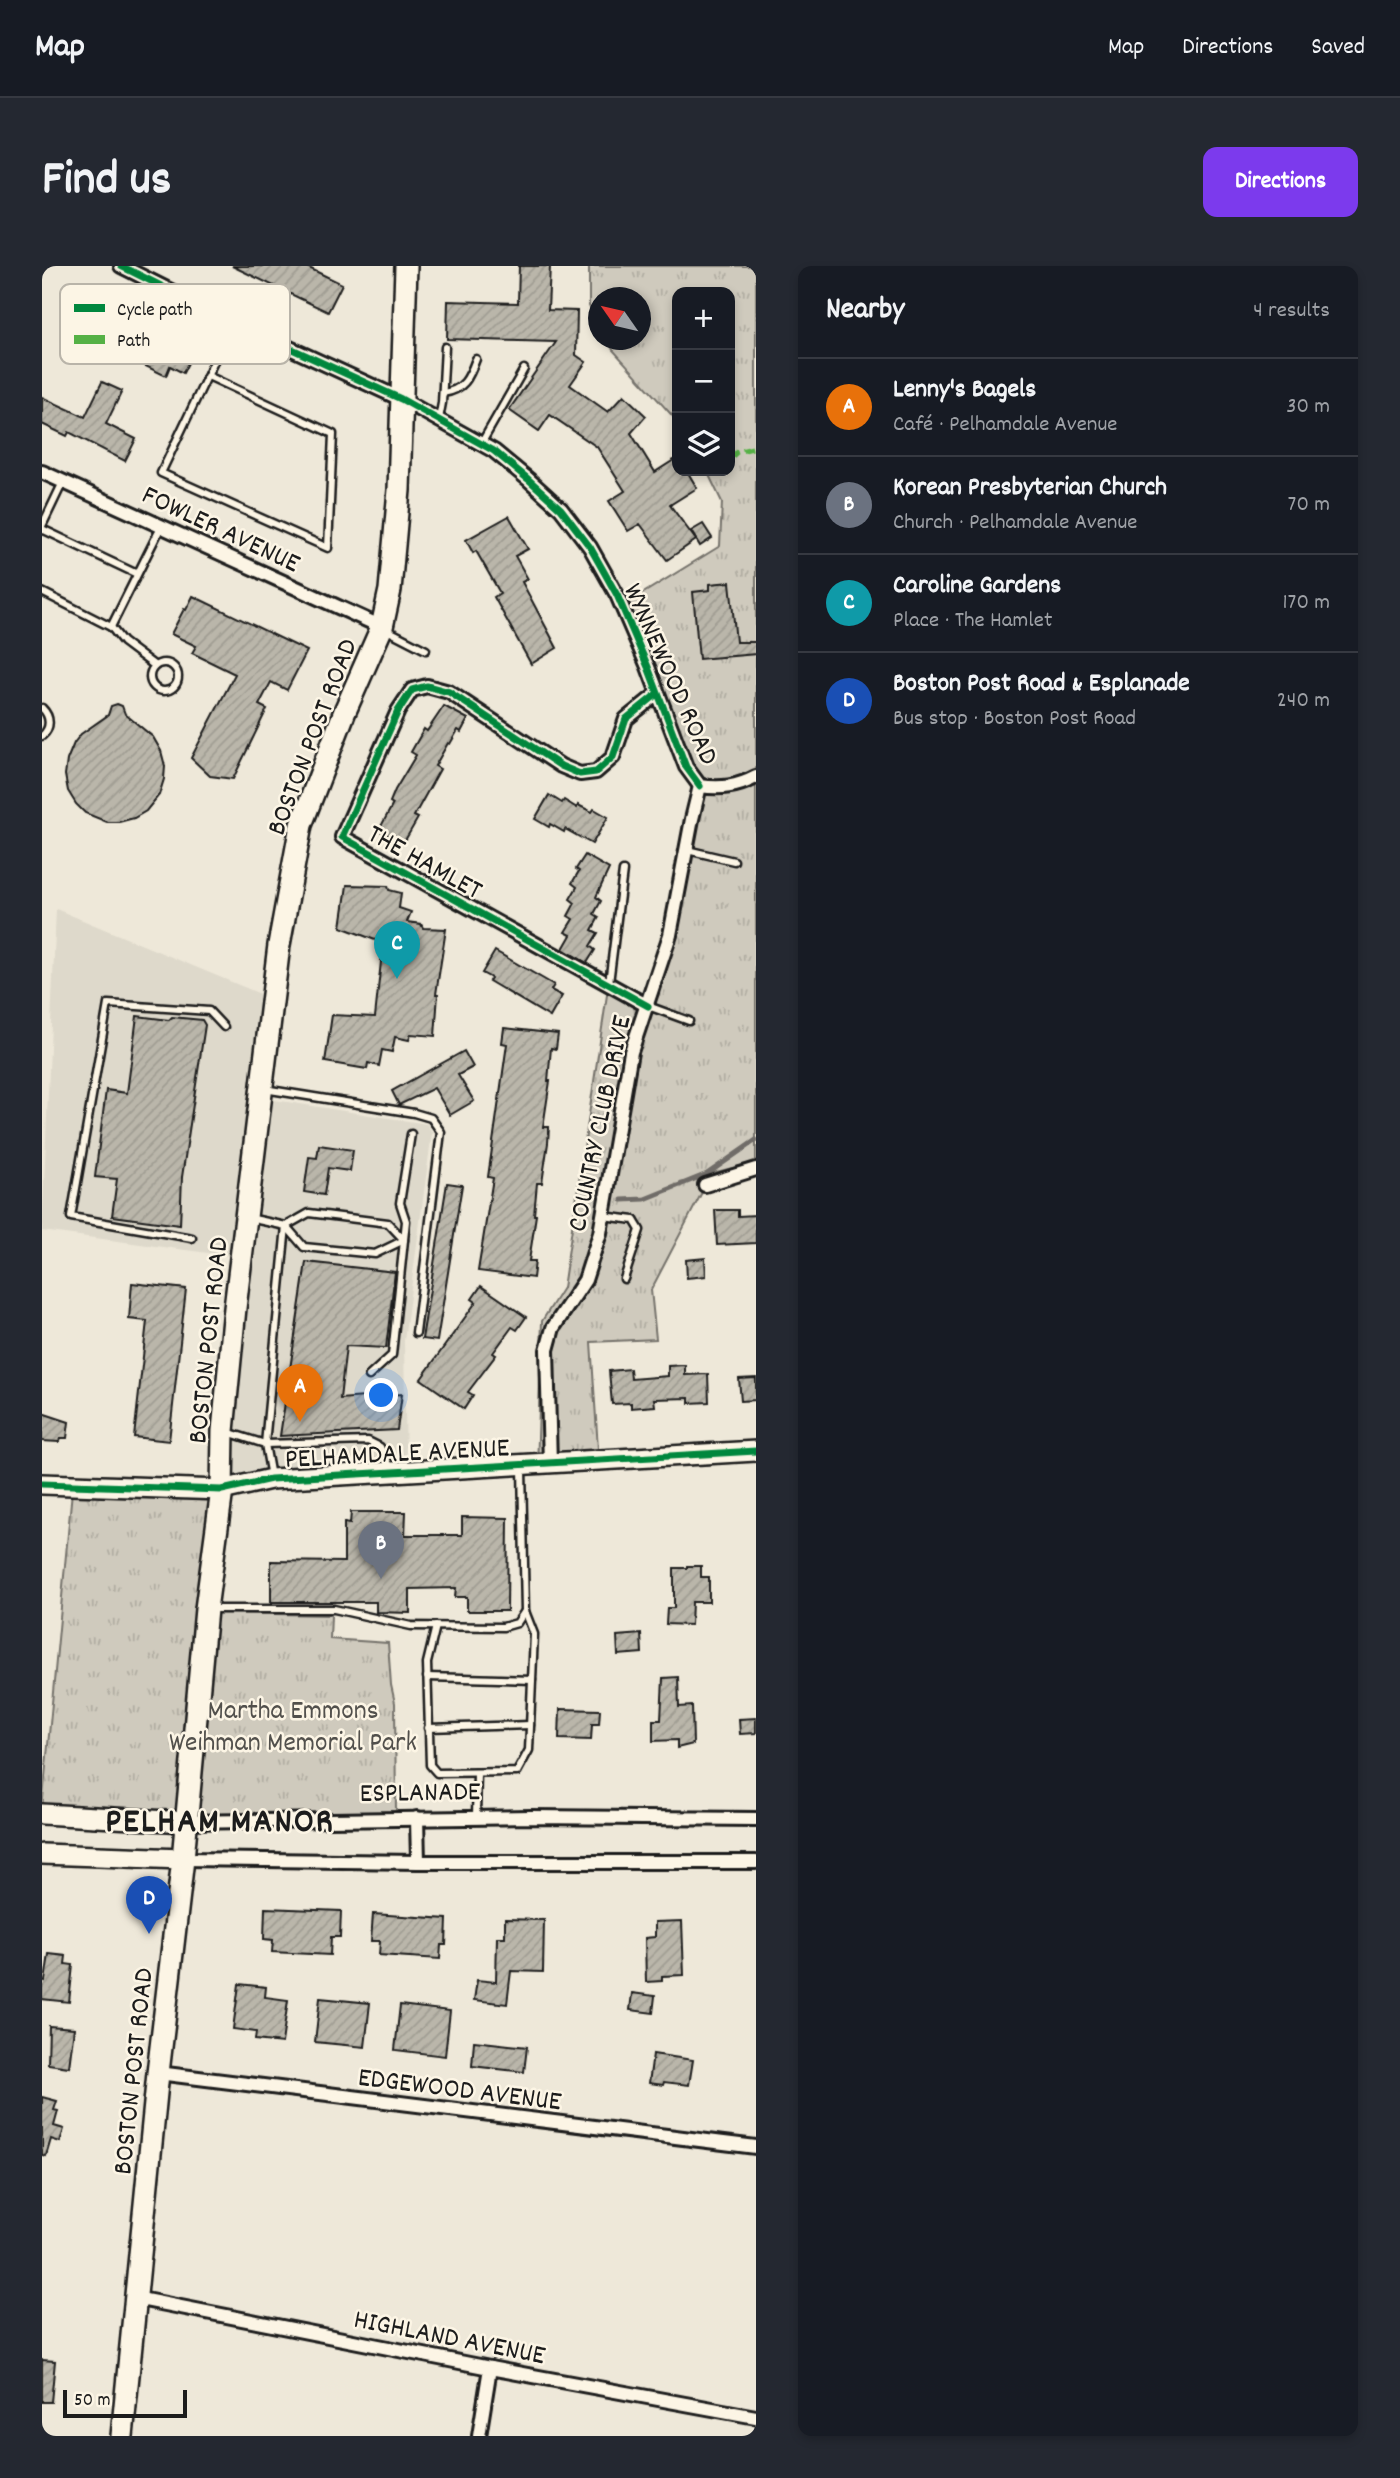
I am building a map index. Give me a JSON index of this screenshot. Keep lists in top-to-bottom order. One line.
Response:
{"streets":{"main road":["BOSTON POST ROAD"],"street":["FOWLER AVENUE","WYNNEWOOD ROAD","THE HAMLET","COUNTRY CLUB DRIVE","PELHAMDALE AVENUE","ESPLANADE","EDGEWOOD AVENUE","HIGHLAND AVENUE"]},"crossings":[["FOWLER AVENUE","BOSTON POST ROAD"],["WYNNEWOOD ROAD","BOSTON POST ROAD"],["WYNNEWOOD ROAD","THE HAMLET"],["WYNNEWOOD ROAD","COUNTRY CLUB DRIVE"],["BOSTON POST ROAD","PELHAMDALE AVENUE"],["BOSTON POST ROAD","ESPLANADE"],["BOSTON POST ROAD","EDGEWOOD AVENUE"],["BOSTON POST ROAD","HIGHLAND AVENUE"],["THE HAMLET","COUNTRY CLUB DRIVE"],["COUNTRY CLUB DRIVE","PELHAMDALE AVENUE"]],"districts":["PELHAM MANOR"],"parks":["Martha Emmons Weihman Memorial Park"],"legend":["Cycle path","Path"],"scale_bar":"50 m","north":"top left","page":{"header":"Map","nav":["Map","Directions","Saved"],"title":"Find us","buttons":"Directions","heading":["Nearby","4 results"],"map_buttons":["+","−"],"list":[{"mark":"A","name":"Lenny's Bagels","note":"Café · Pelhamdale Avenue","value":"30 m"},{"mark":"B","name":"Korean Presbyterian Church","note":"Church · Pelhamdale Avenue","value":"70 m"},{"mark":"C","name":"Caroline Gardens","note":"Place · The Hamlet","value":"170 m"},{"mark":"D","name":"Boston Post Road & Esplanade","note":"Bus stop · Boston Post Road","value":"240 m"}],"pins":["C","A","B","D"],"scale":"50 m"}}
